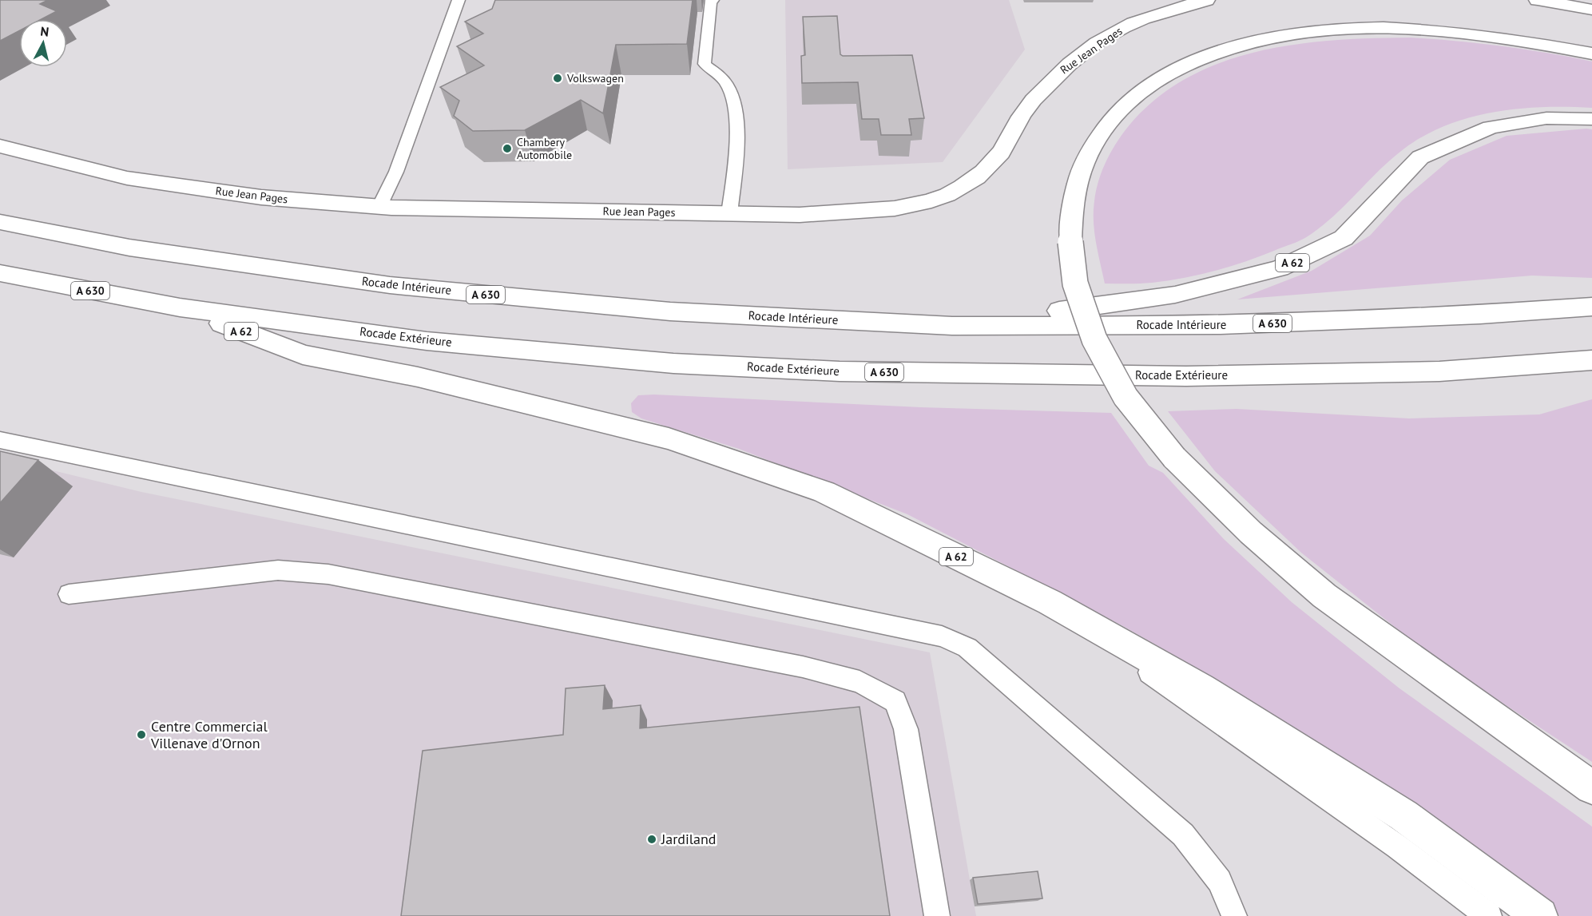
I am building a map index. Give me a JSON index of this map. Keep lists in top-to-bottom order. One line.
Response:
{"streets":{"main road":["Rue Jean Pages","A 62","Rocade Intérieure","A 630","Rocade Extérieure"]},"crossings":[["A 62","Rocade Intérieure"],["A 62","Rocade Extérieure"]],"places":["Volkswagen","Chambery Automobile","Centre Commercial Villenave d'Ornon","Jardiland"],"north":"top"}
